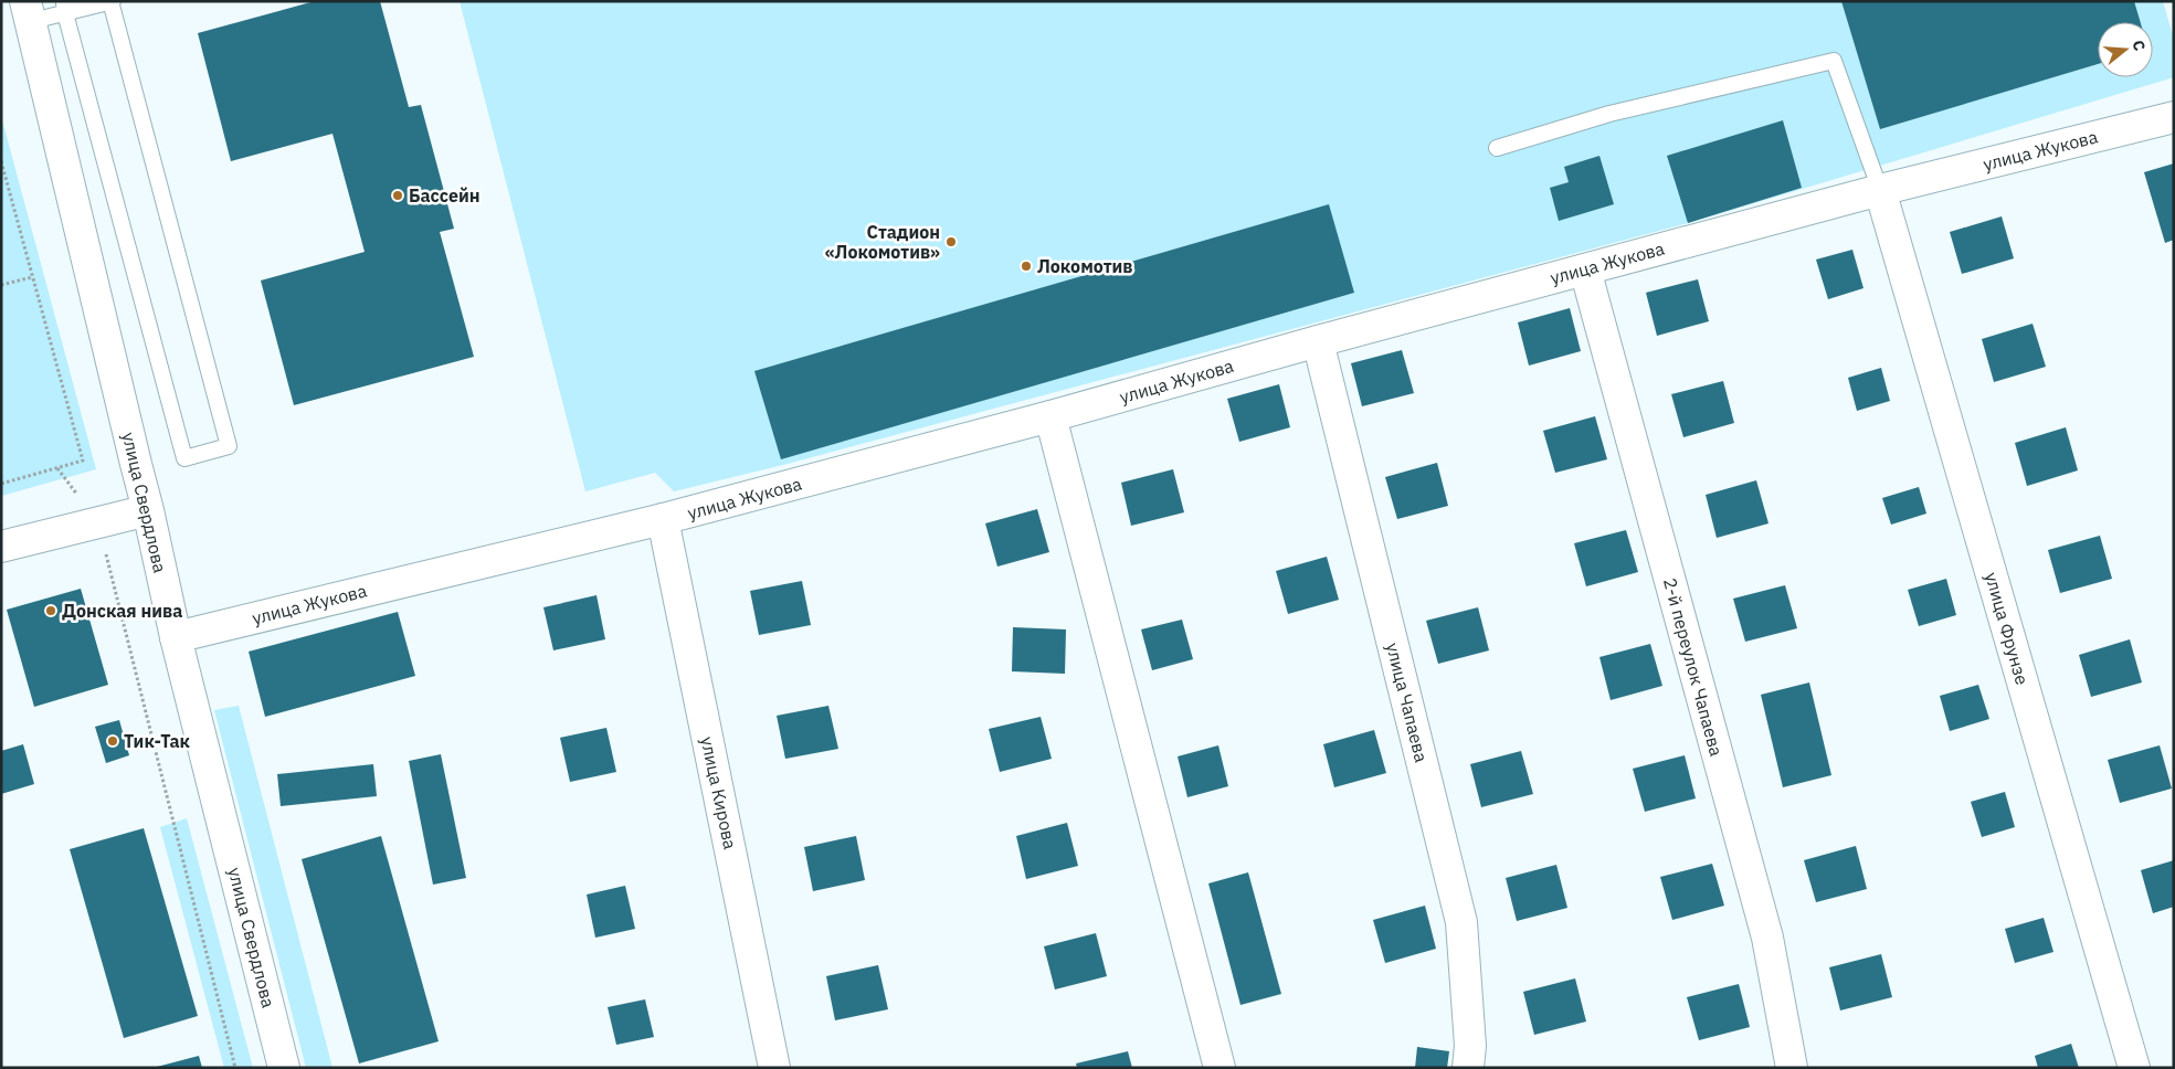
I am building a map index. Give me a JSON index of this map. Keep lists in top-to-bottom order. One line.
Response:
{"streets":{"street":["улица Жукова","улица Свердлова","улица Фрунзе","2-й переулок Чапаева","улица Чапаева","улица Кирова"]},"crossings":[["улица Жукова","улица Свердлова"],["улица Жукова","улица Фрунзе"],["улица Жукова","2-й переулок Чапаева"],["улица Жукова","улица Чапаева"],["улица Жукова","улица Кирова"]],"places":["Бассейн","Стадион «Локомотив»","Локомотив","Донская нива","Тик-Так"],"north":"right"}
